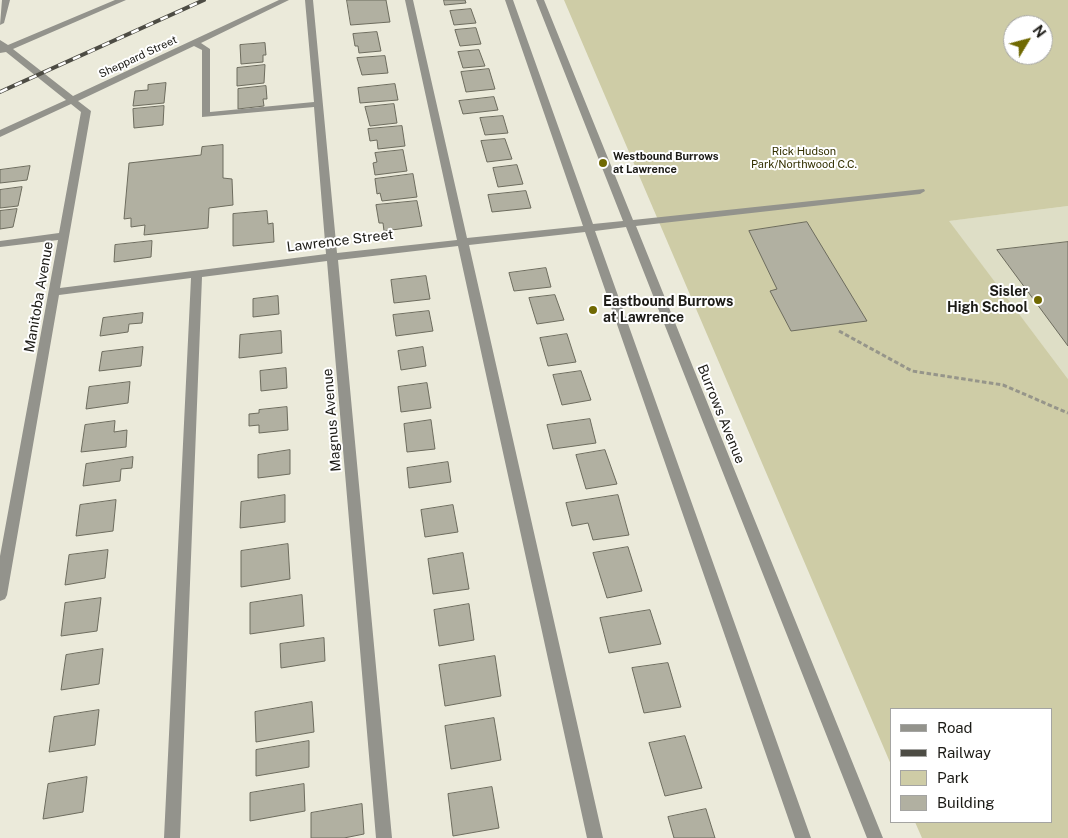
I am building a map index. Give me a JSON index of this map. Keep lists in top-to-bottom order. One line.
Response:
{"streets":{"street":["Sheppard Street","Lawrence Street","Manitoba Avenue","Burrows Avenue","Magnus Avenue"]},"crossings":[["Sheppard Street","Manitoba Avenue"],["Lawrence Street","Manitoba Avenue"],["Lawrence Street","Burrows Avenue"],["Lawrence Street","Magnus Avenue"]],"parks":["Rick Hudson Park/Northwood C.C."],"places":["Westbound Burrows at Lawrence","Sisler High School","Eastbound Burrows at Lawrence"],"legend":["Road","Railway","Park","Building"],"north":"top right"}
